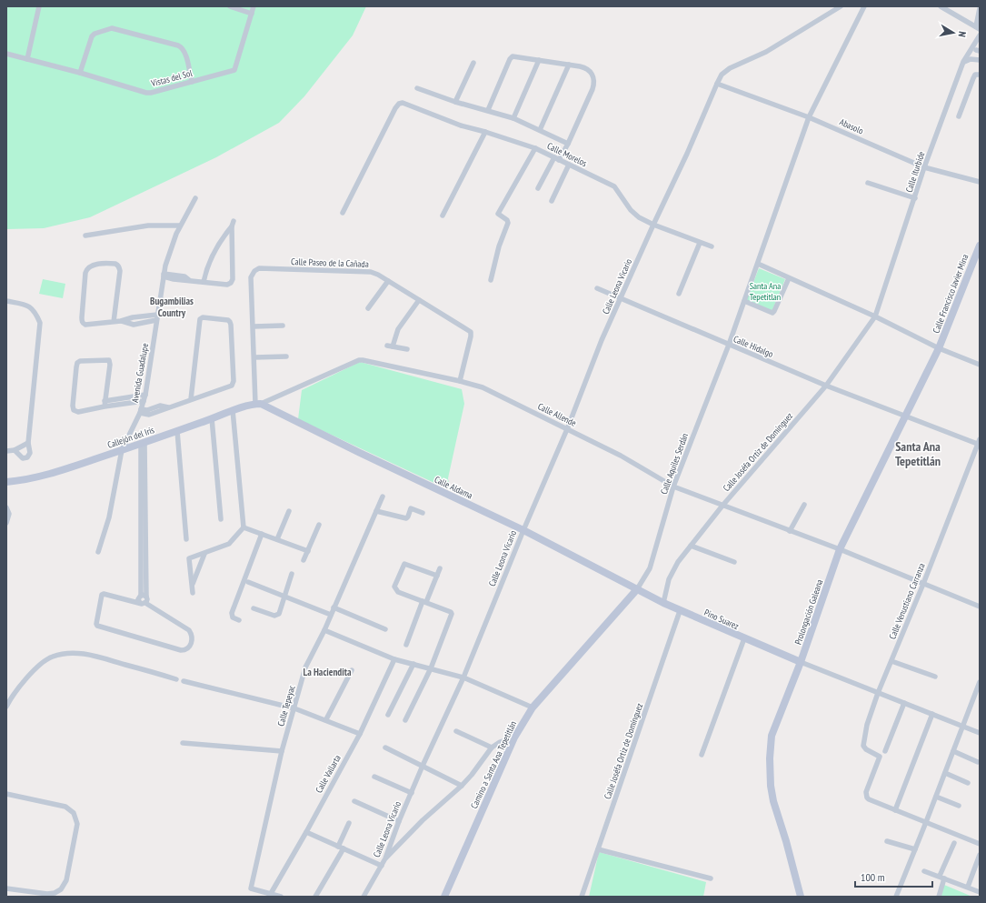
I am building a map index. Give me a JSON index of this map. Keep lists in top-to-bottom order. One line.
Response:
{"streets":{"street":["Vistas del Sol","Abasolo","Calle Morelos","Calle Iturbide","Calle Paseo de la Cañada","Calle Leona Vicario","Calle Francisco Javier Mina","Calle Hidalgo","Avenida Guadalupe","Calle Allende","Callejón del Iris","Calle Joséfa Ortiz de Domínguez","Calle Aquiles Serdán","Calle Aldama","Calle Venustiano Carranza","Prolongación Galeana","Pino Suarez","Calle Tepeyac","Camino a Santa Ana Tepetitlán","Calle Vallarta"]},"crossings":[["Abasolo","Calle Iturbide"],["Abasolo","Calle Leona Vicario"],["Abasolo","Calle Aquiles Serdán"],["Calle Morelos","Calle Leona Vicario"],["Calle Iturbide","Calle Joséfa Ortiz de Domínguez"],["Calle Paseo de la Cañada","Calle Allende"],["Calle Paseo de la Cañada","Callejón del Iris"],["Calle Paseo de la Cañada","Calle Aldama"],["Calle Leona Vicario","Calle Hidalgo"],["Calle Leona Vicario","Calle Allende"],["Calle Leona Vicario","Calle Aldama"],["Calle Francisco Javier Mina","Prolongación Galeana"],["Calle Hidalgo","Calle Joséfa Ortiz de Domínguez"],["Calle Hidalgo","Calle Aquiles Serdán"],["Calle Hidalgo","Calle Venustiano Carranza"],["Calle Hidalgo","Prolongación Galeana"],["Avenida Guadalupe","Callejón del Iris"],["Calle Allende","Callejón del Iris"],["Calle Allende","Calle Joséfa Ortiz de Domínguez"],["Calle Allende","Calle Aquiles Serdán"],["Calle Allende","Calle Aldama"],["Calle Allende","Calle Venustiano Carranza"],["Calle Allende","Prolongación Galeana"],["Callejón del Iris","Calle Aldama"],["Calle Joséfa Ortiz de Domínguez","Pino Suarez"],["Calle Aquiles Serdán","Calle Aldama"],["Calle Aquiles Serdán","Pino Suarez"],["Calle Aquiles Serdán","Camino a Santa Ana Tepetitlán"],["Calle Aldama","Pino Suarez"],["Calle Aldama","Camino a Santa Ana Tepetitlán"],["Prolongación Galeana","Pino Suarez"],["Pino Suarez","Camino a Santa Ana Tepetitlán"],["Calle Tepeyac","Calle Vallarta"]],"districts":["Bugambilias Country","Santa Ana Tepetitlán","La Haciendita"],"parks":["Santa Ana Tepetitlan"],"scale_bar":"100 m","north":"right"}
